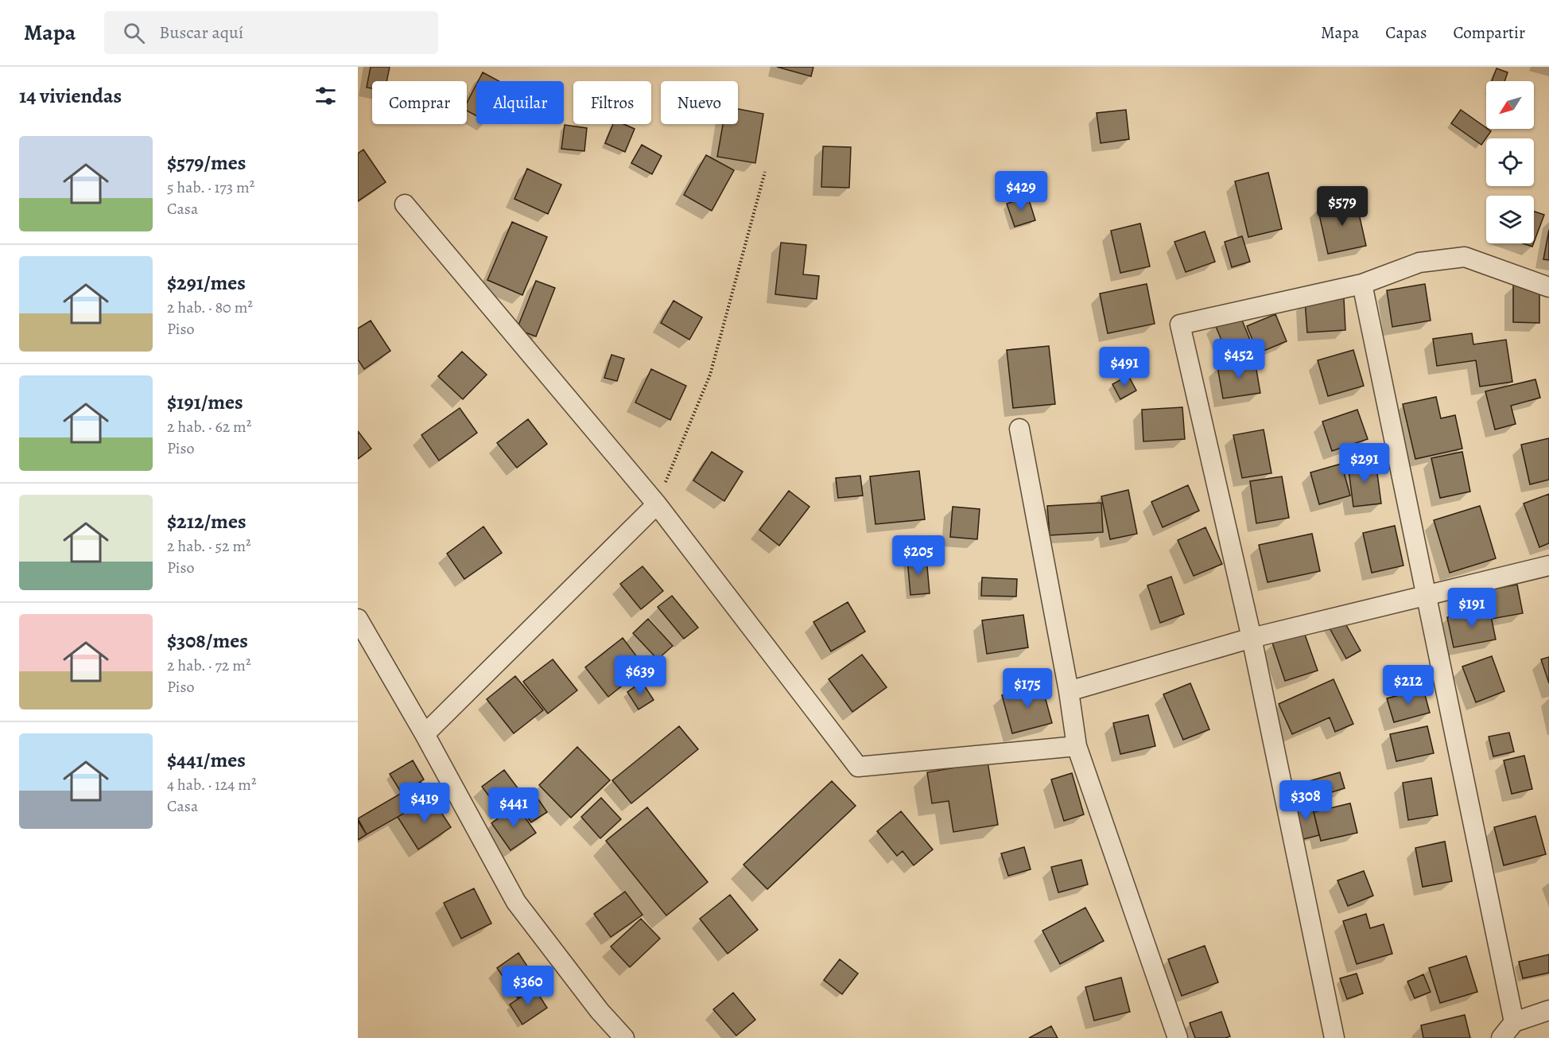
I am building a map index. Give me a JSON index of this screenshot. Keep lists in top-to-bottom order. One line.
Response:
{"north":"bottom left","page":{"header":"Mapa","search":"Buscar aquí","nav":["Mapa","Capas","Compartir"],"heading":"14 viviendas","chip":["Comprar","Alquilar","Filtros","Nuevo"],"list":[{"name":"$579/mes","note":"5 hab. · 173 m² · Casa"},{"name":"$291/mes","note":"2 hab. · 80 m² · Piso"},{"name":"$191/mes","note":"2 hab. · 62 m² · Piso"},{"name":"$212/mes","note":"2 hab. · 52 m² · Piso"},{"name":"$308/mes","note":"2 hab. · 72 m² · Piso"},{"name":"$441/mes","note":"4 hab. · 124 m² · Casa"}],"price":["$429","$579","$452","$491","$291","$205","$191","$639","$212","$175","$308","$419","$441","$360"]}}
